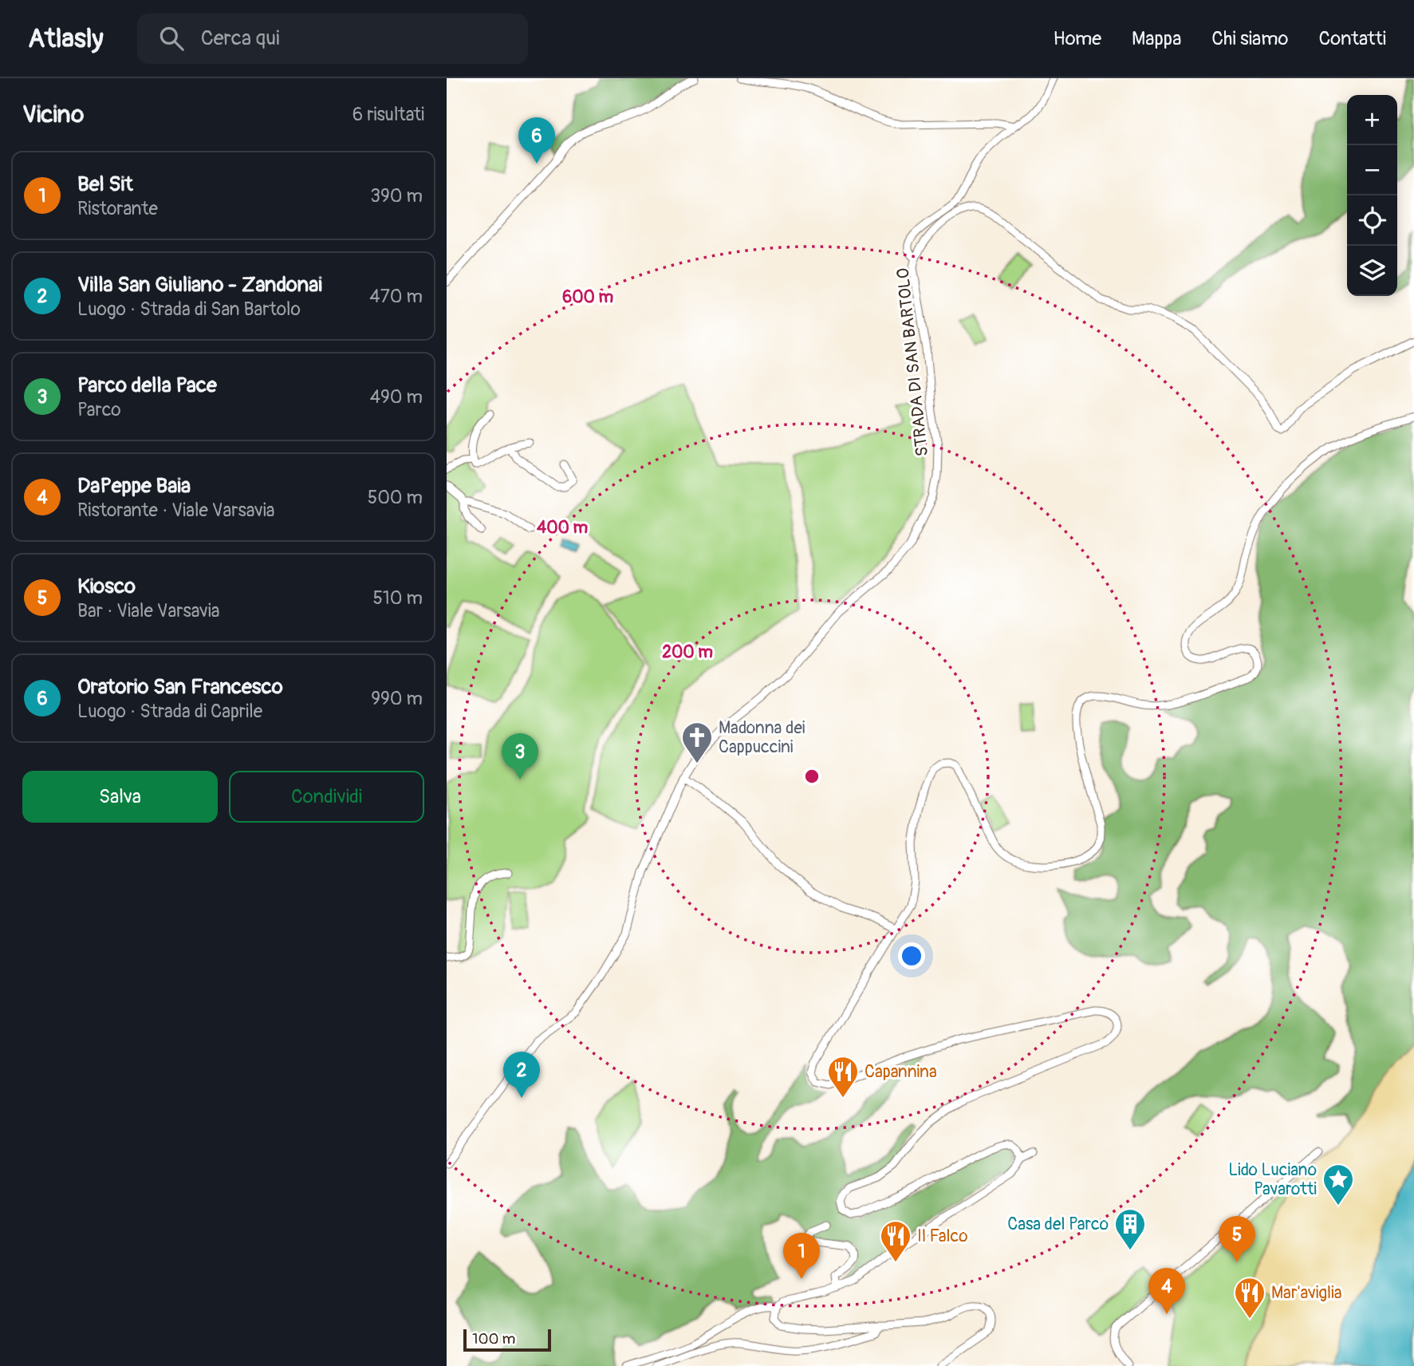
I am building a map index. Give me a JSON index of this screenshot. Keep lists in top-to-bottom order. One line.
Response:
{"streets":{"street":["STRADA DI SAN BARTOLO"]},"places":{"church":["Madonna dei Cappuccini"],"restaurant":["Capannina","Il Falco","Mar'aviglia"],"place":["Lido Luciano Pavarotti"],"building":["Casa del Parco"]},"scale_bar":"100 m","page":{"header":"Atlasly","search":"Cerca qui","nav":["Home","Mappa","Chi siamo","Contatti"],"heading":["Vicino","6 risultati"],"map_buttons":["+","−"],"pins":["6","3","2","5","1","4"],"list":[{"mark":"1","name":"Bel Sit","note":"Ristorante","value":"390 m"},{"mark":"2","name":"Villa San Giuliano - Zandonai","note":"Luogo · Strada di San Bartolo","value":"470 m"},{"mark":"3","name":"Parco della Pace","note":"Parco","value":"490 m"},{"mark":"4","name":"DaPeppe Baia","note":"Ristorante · Viale Varsavia","value":"500 m"},{"mark":"5","name":"Kiosco","note":"Bar · Viale Varsavia","value":"510 m"},{"mark":"6","name":"Oratorio San Francesco","note":"Luogo · Strada di Caprile","value":"990 m"}],"buttons":["Salva","Condividi"],"scale":"100 m"},"rings":["600 m","400 m","200 m"]}
